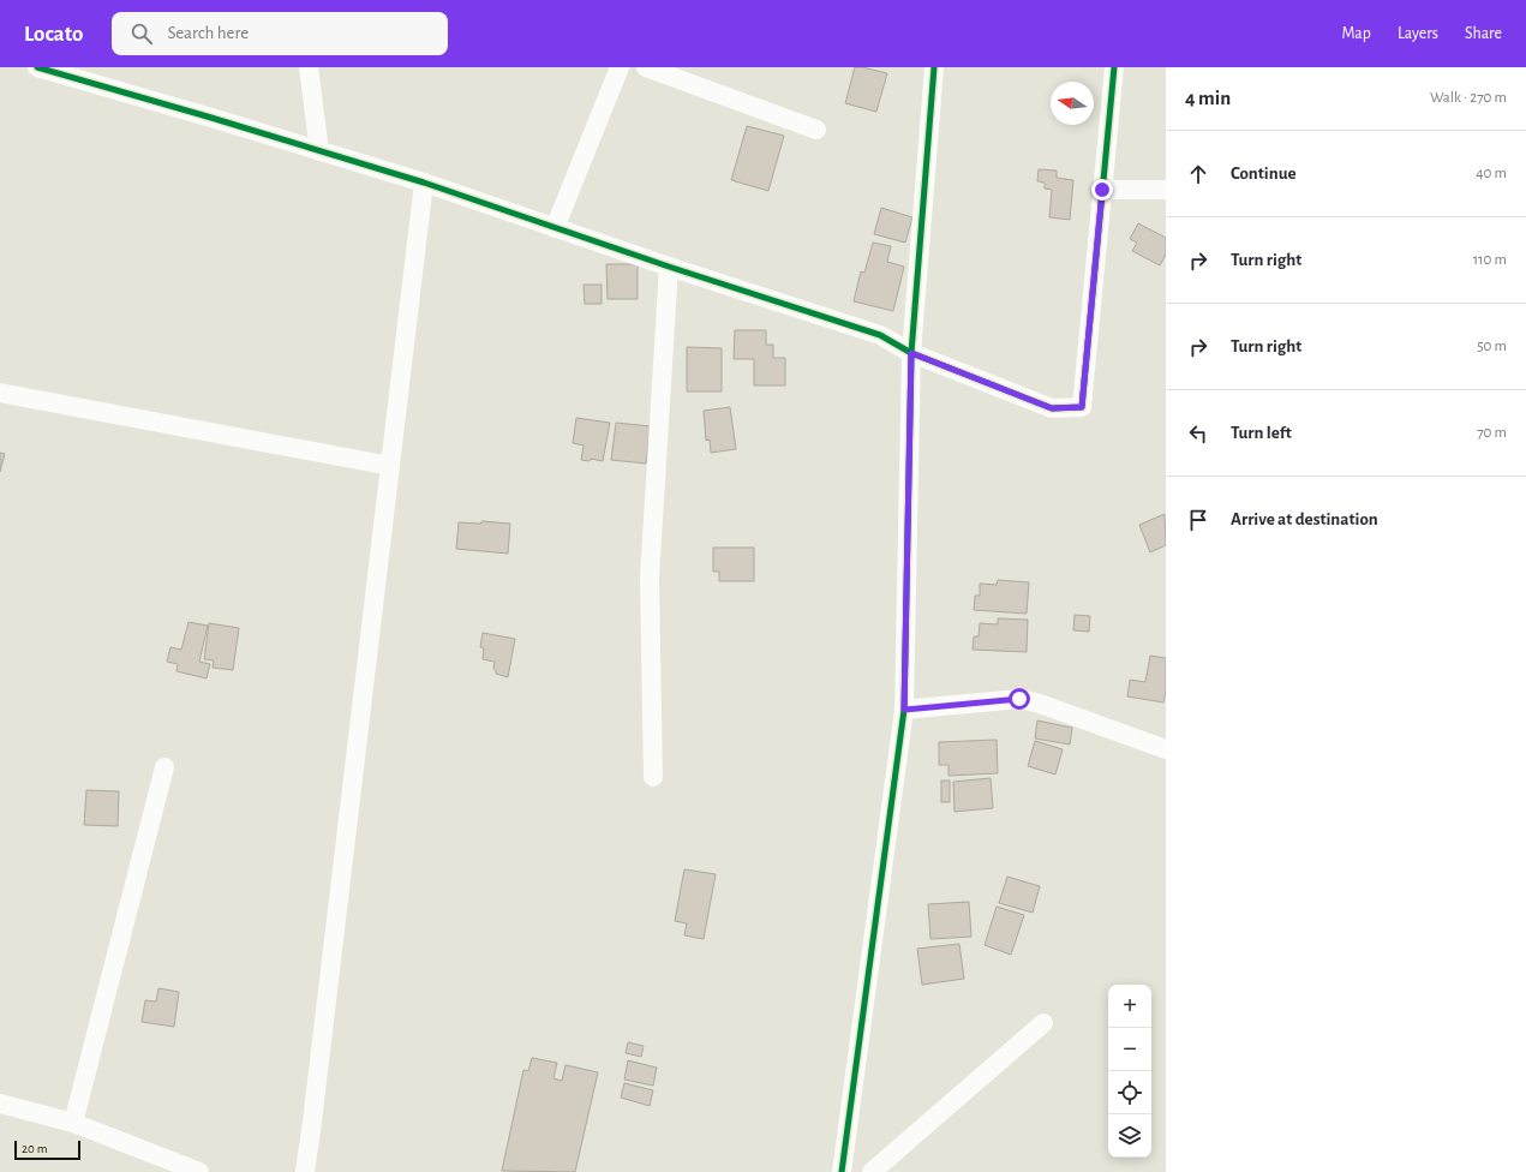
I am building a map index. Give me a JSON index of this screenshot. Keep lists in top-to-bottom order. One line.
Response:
{"scale_bar":"20 m","north":"left","page":{"header":"Locato","search":"Search here","nav":["Map","Layers","Share"],"heading":["4 min","Walk · 270 m"],"list":[["Continue","40 m"],["Turn right","110 m"],["Turn right","50 m"],["Turn left","70 m"],"Arrive at destination"],"map_buttons":["+","−"],"scale":"20 m"}}
